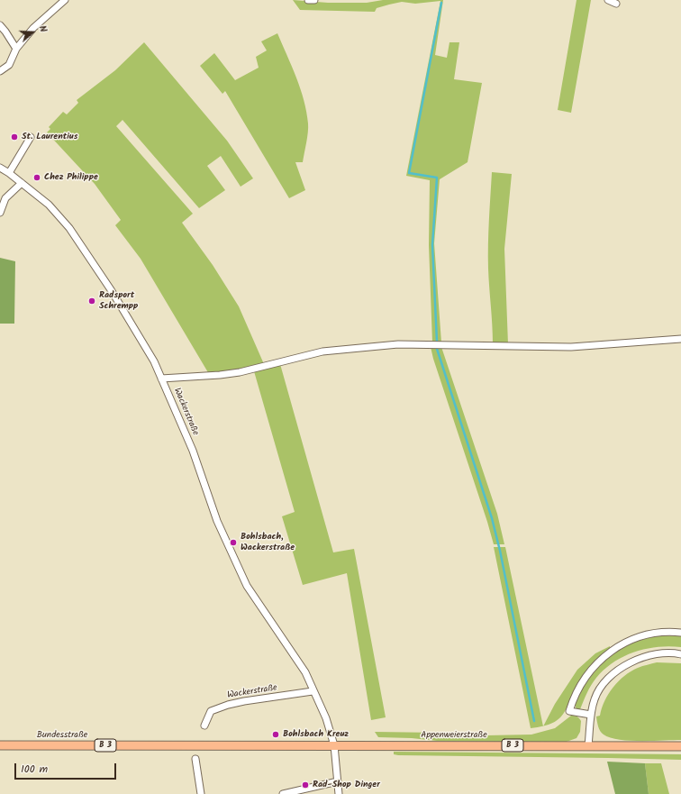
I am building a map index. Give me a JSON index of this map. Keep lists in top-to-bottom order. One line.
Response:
{"streets":{"main road":["Bundesstraße","Appenweierstraße","B 3"],"street":["Wackerstraße"]},"crossings":[["Wackerstraße","Bundesstraße"],["Wackerstraße","Appenweierstraße"],["Bundesstraße","Appenweierstraße"]],"places":["St. Laurentius","Chez Philippe","Radsport Schrempp","Bohlsbach, Wackerstraße","Bohlsbach Kreuz","Rad-Shop Dinger"],"scale_bar":"100 m","north":"right"}
